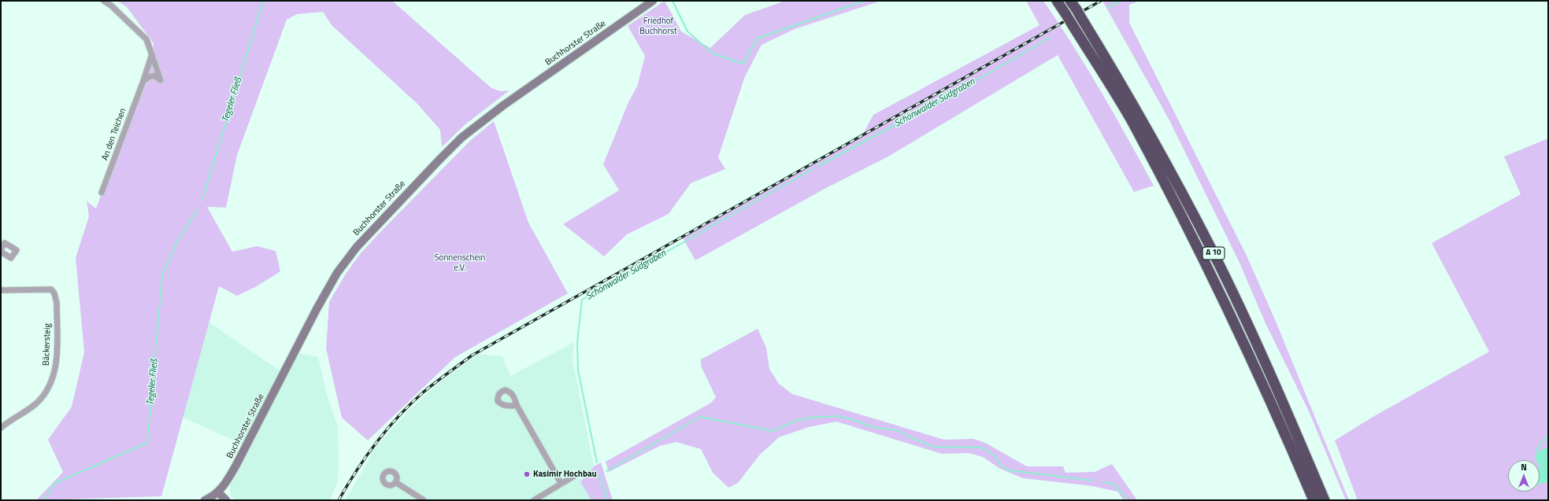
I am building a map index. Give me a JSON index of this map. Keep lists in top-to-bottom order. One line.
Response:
{"streets":{"highway":["A 10"],"main road":["Buchhorster Straße"],"street":["An den Teichen","Bäckersteig"]},"water":["Tegeler Fließ","Schönwalder Südgraben"],"parks":["Friedhof Buchhorst","Sonnenschein e.V."],"places":["Kasimir Hochbau"],"north":"top"}
